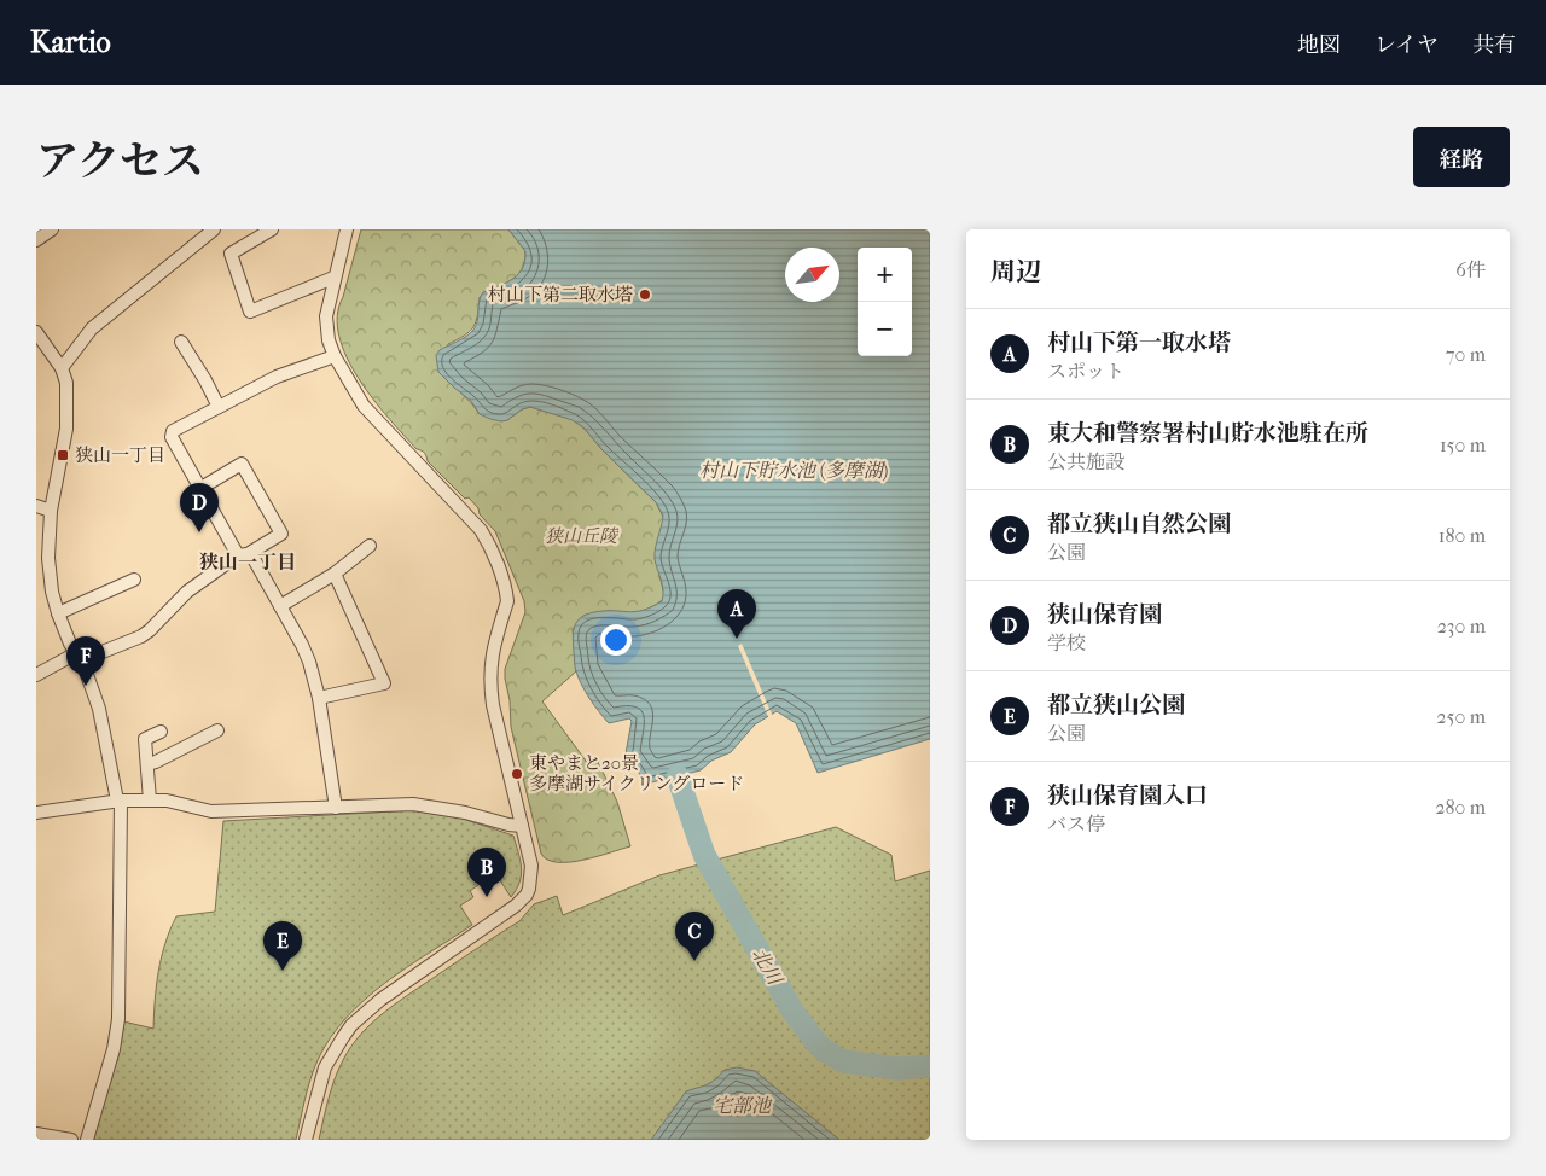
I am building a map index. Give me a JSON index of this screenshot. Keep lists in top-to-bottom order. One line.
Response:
{"districts":["狭山一丁目"],"water":["村山下貯水池 (多摩湖)","北川","宅部池"],"parks":["狭山丘陵"],"places":{"other":["村山下第二取水塔","東やまと20景 多摩湖サイクリングロード"],"transit":["狭山一丁目"]},"north":"top right","page":{"header":"Kartio","nav":["地図","レイヤ","共有"],"title":"アクセス","buttons":"経路","heading":["周辺","6件"],"map_buttons":["+","−"],"list":[{"mark":"A","name":"村山下第一取水塔","note":"スポット","value":"70 m"},{"mark":"B","name":"東大和警察署村山貯水池駐在所","note":"公共施設","value":"150 m"},{"mark":"C","name":"都立狭山自然公園","note":"公園","value":"180 m"},{"mark":"D","name":"狭山保育園","note":"学校","value":"230 m"},{"mark":"E","name":"都立狭山公園","note":"公園","value":"250 m"},{"mark":"F","name":"狭山保育園入口","note":"バス停","value":"280 m"}],"pins":["D","A","F","B","C","E"]}}
